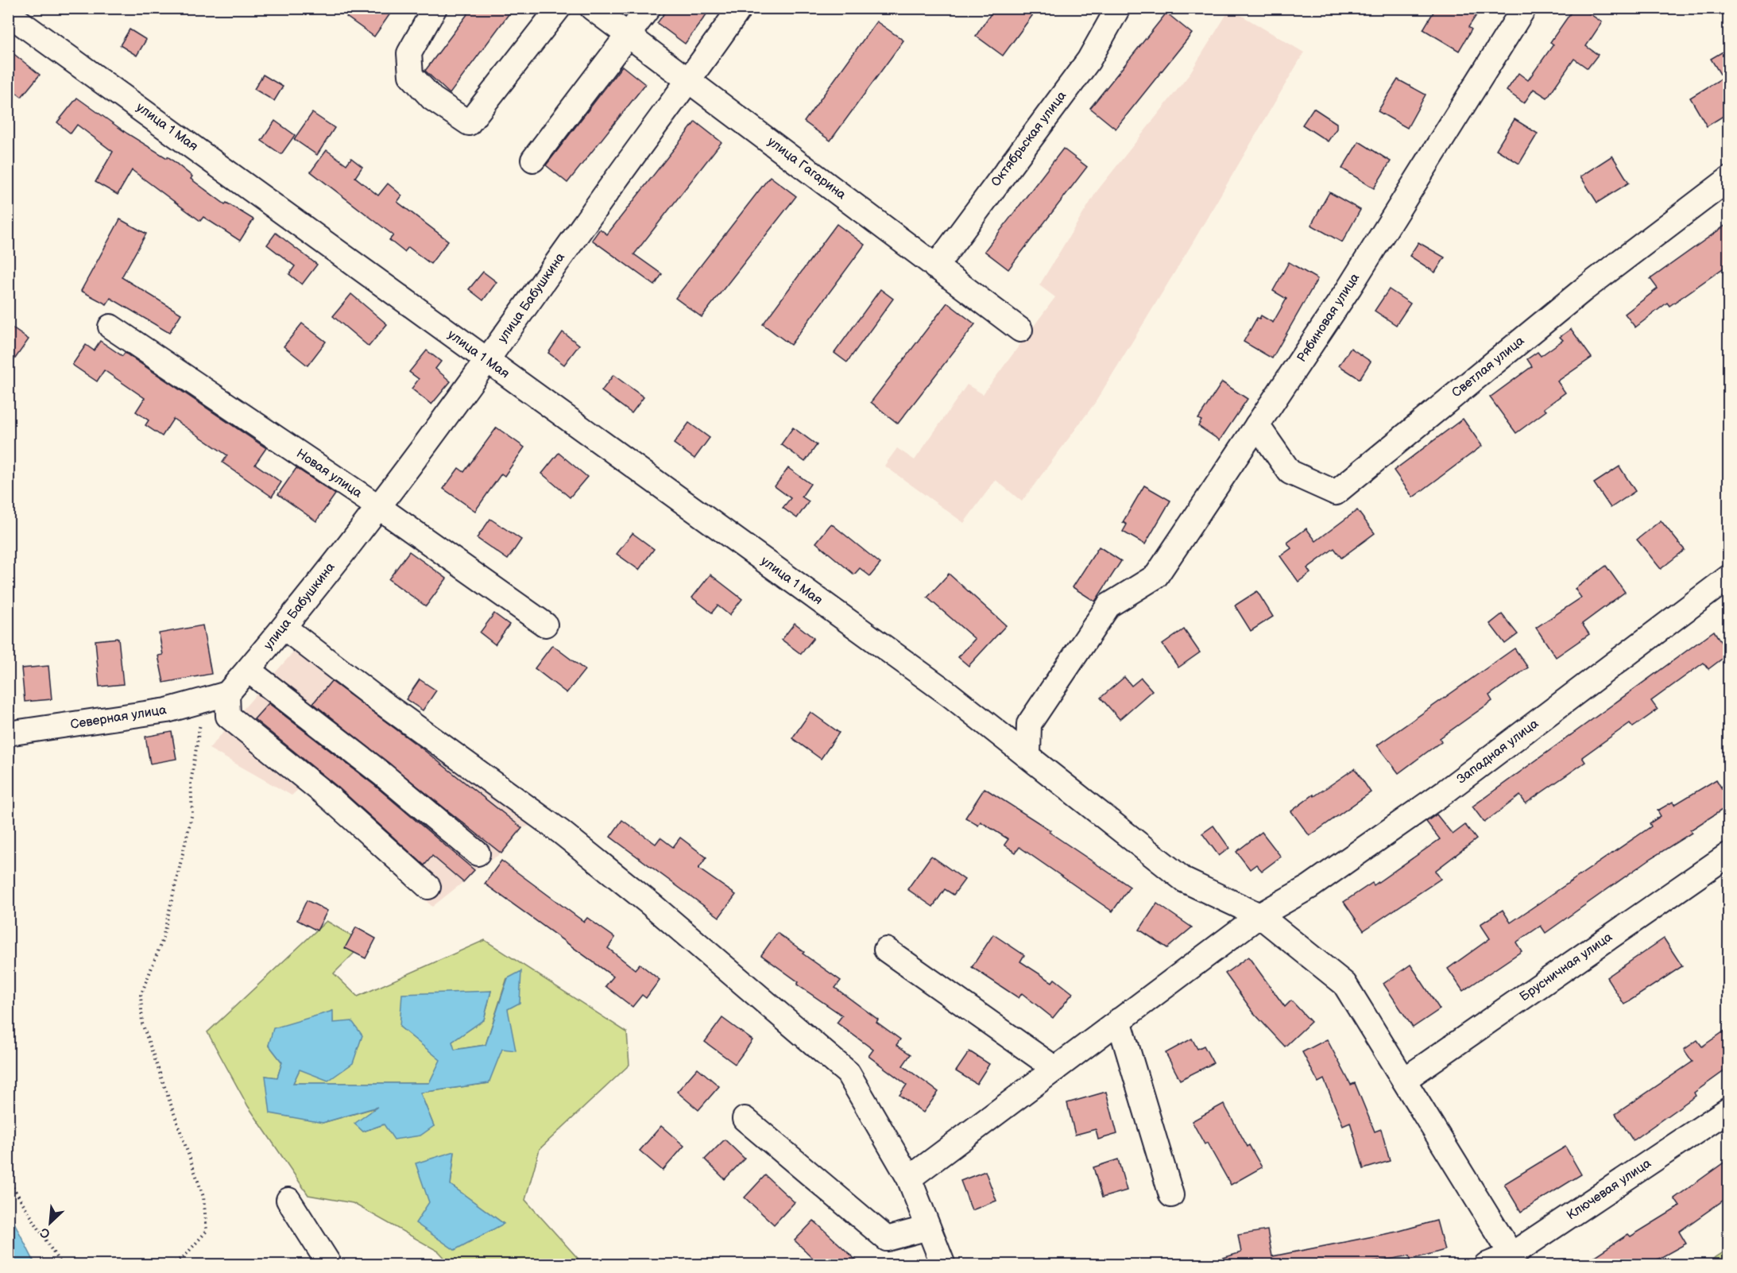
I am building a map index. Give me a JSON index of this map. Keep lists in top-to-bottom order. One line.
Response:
{"streets":{"street":["улица 1 Мая","Октябрьская улица","улица Гагарина","улица Бабушкина","Рябиновая улица","Светлая улица","Новая улица","Северная улица","Западная улица","Брусничная улица","Ключевая улица"]},"crossings":[["улица 1 Мая","улица Бабушкина"],["улица 1 Мая","Рябиновая улица"],["улица 1 Мая","Западная улица"],["улица 1 Мая","Брусничная улица"],["улица 1 Мая","Ключевая улица"],["Октябрьская улица","улица Гагарина"],["улица Гагарина","улица Бабушкина"],["улица Бабушкина","Новая улица"],["улица Бабушкина","Северная улица"],["Рябиновая улица","Светлая улица"]],"north":"bottom left"}
